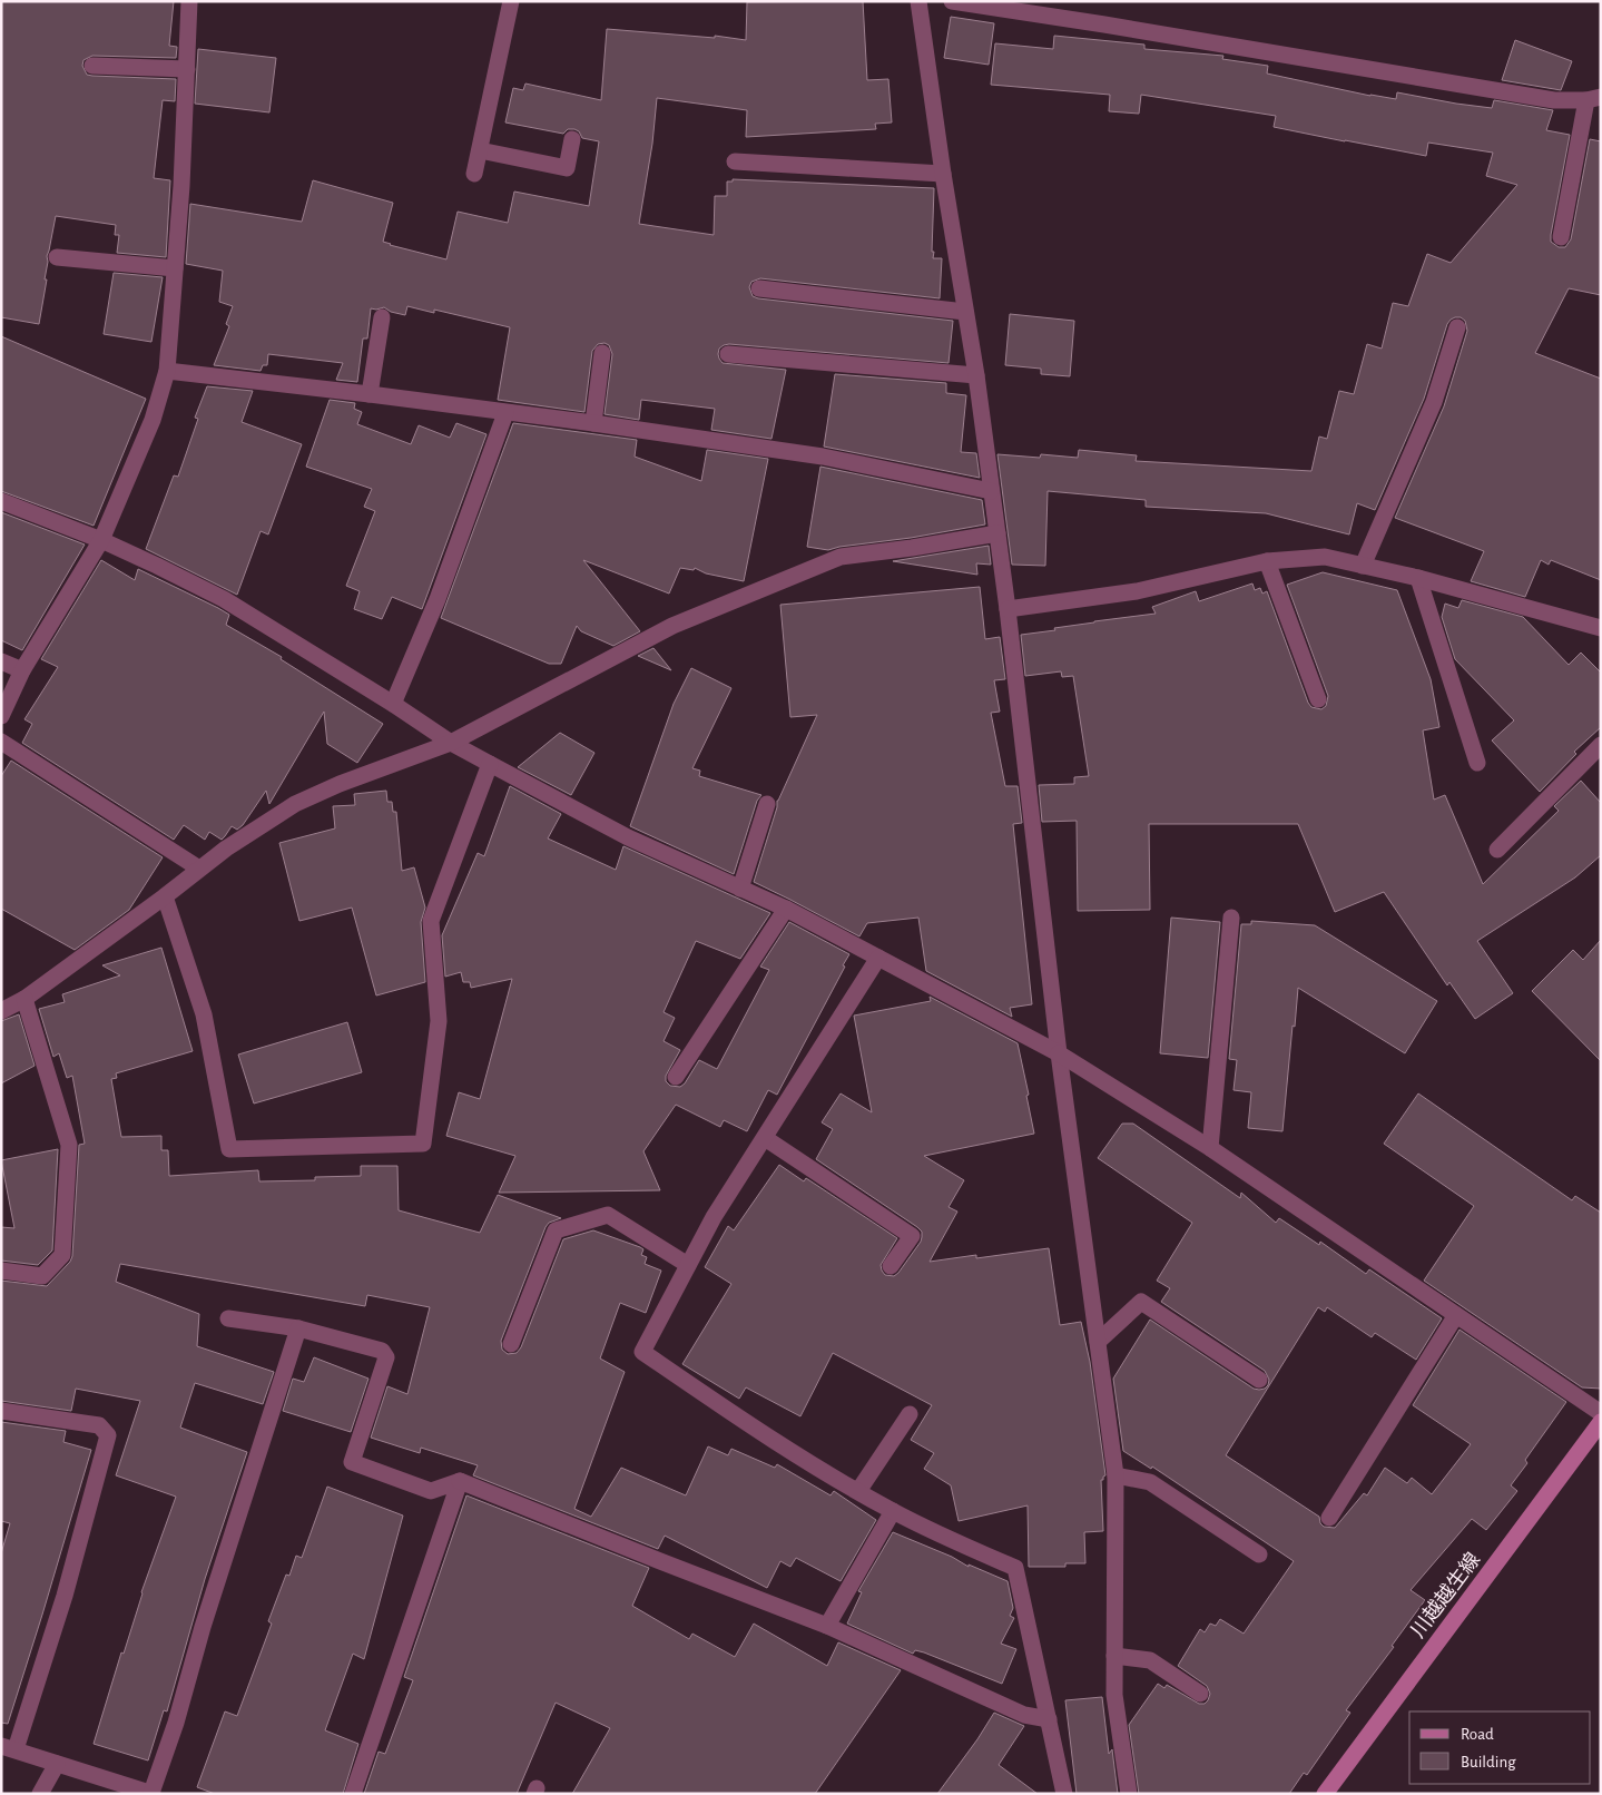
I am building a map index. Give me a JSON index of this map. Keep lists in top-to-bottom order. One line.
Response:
{"streets":{"main road":["川越越生線"]},"legend":["Road","Building"]}
